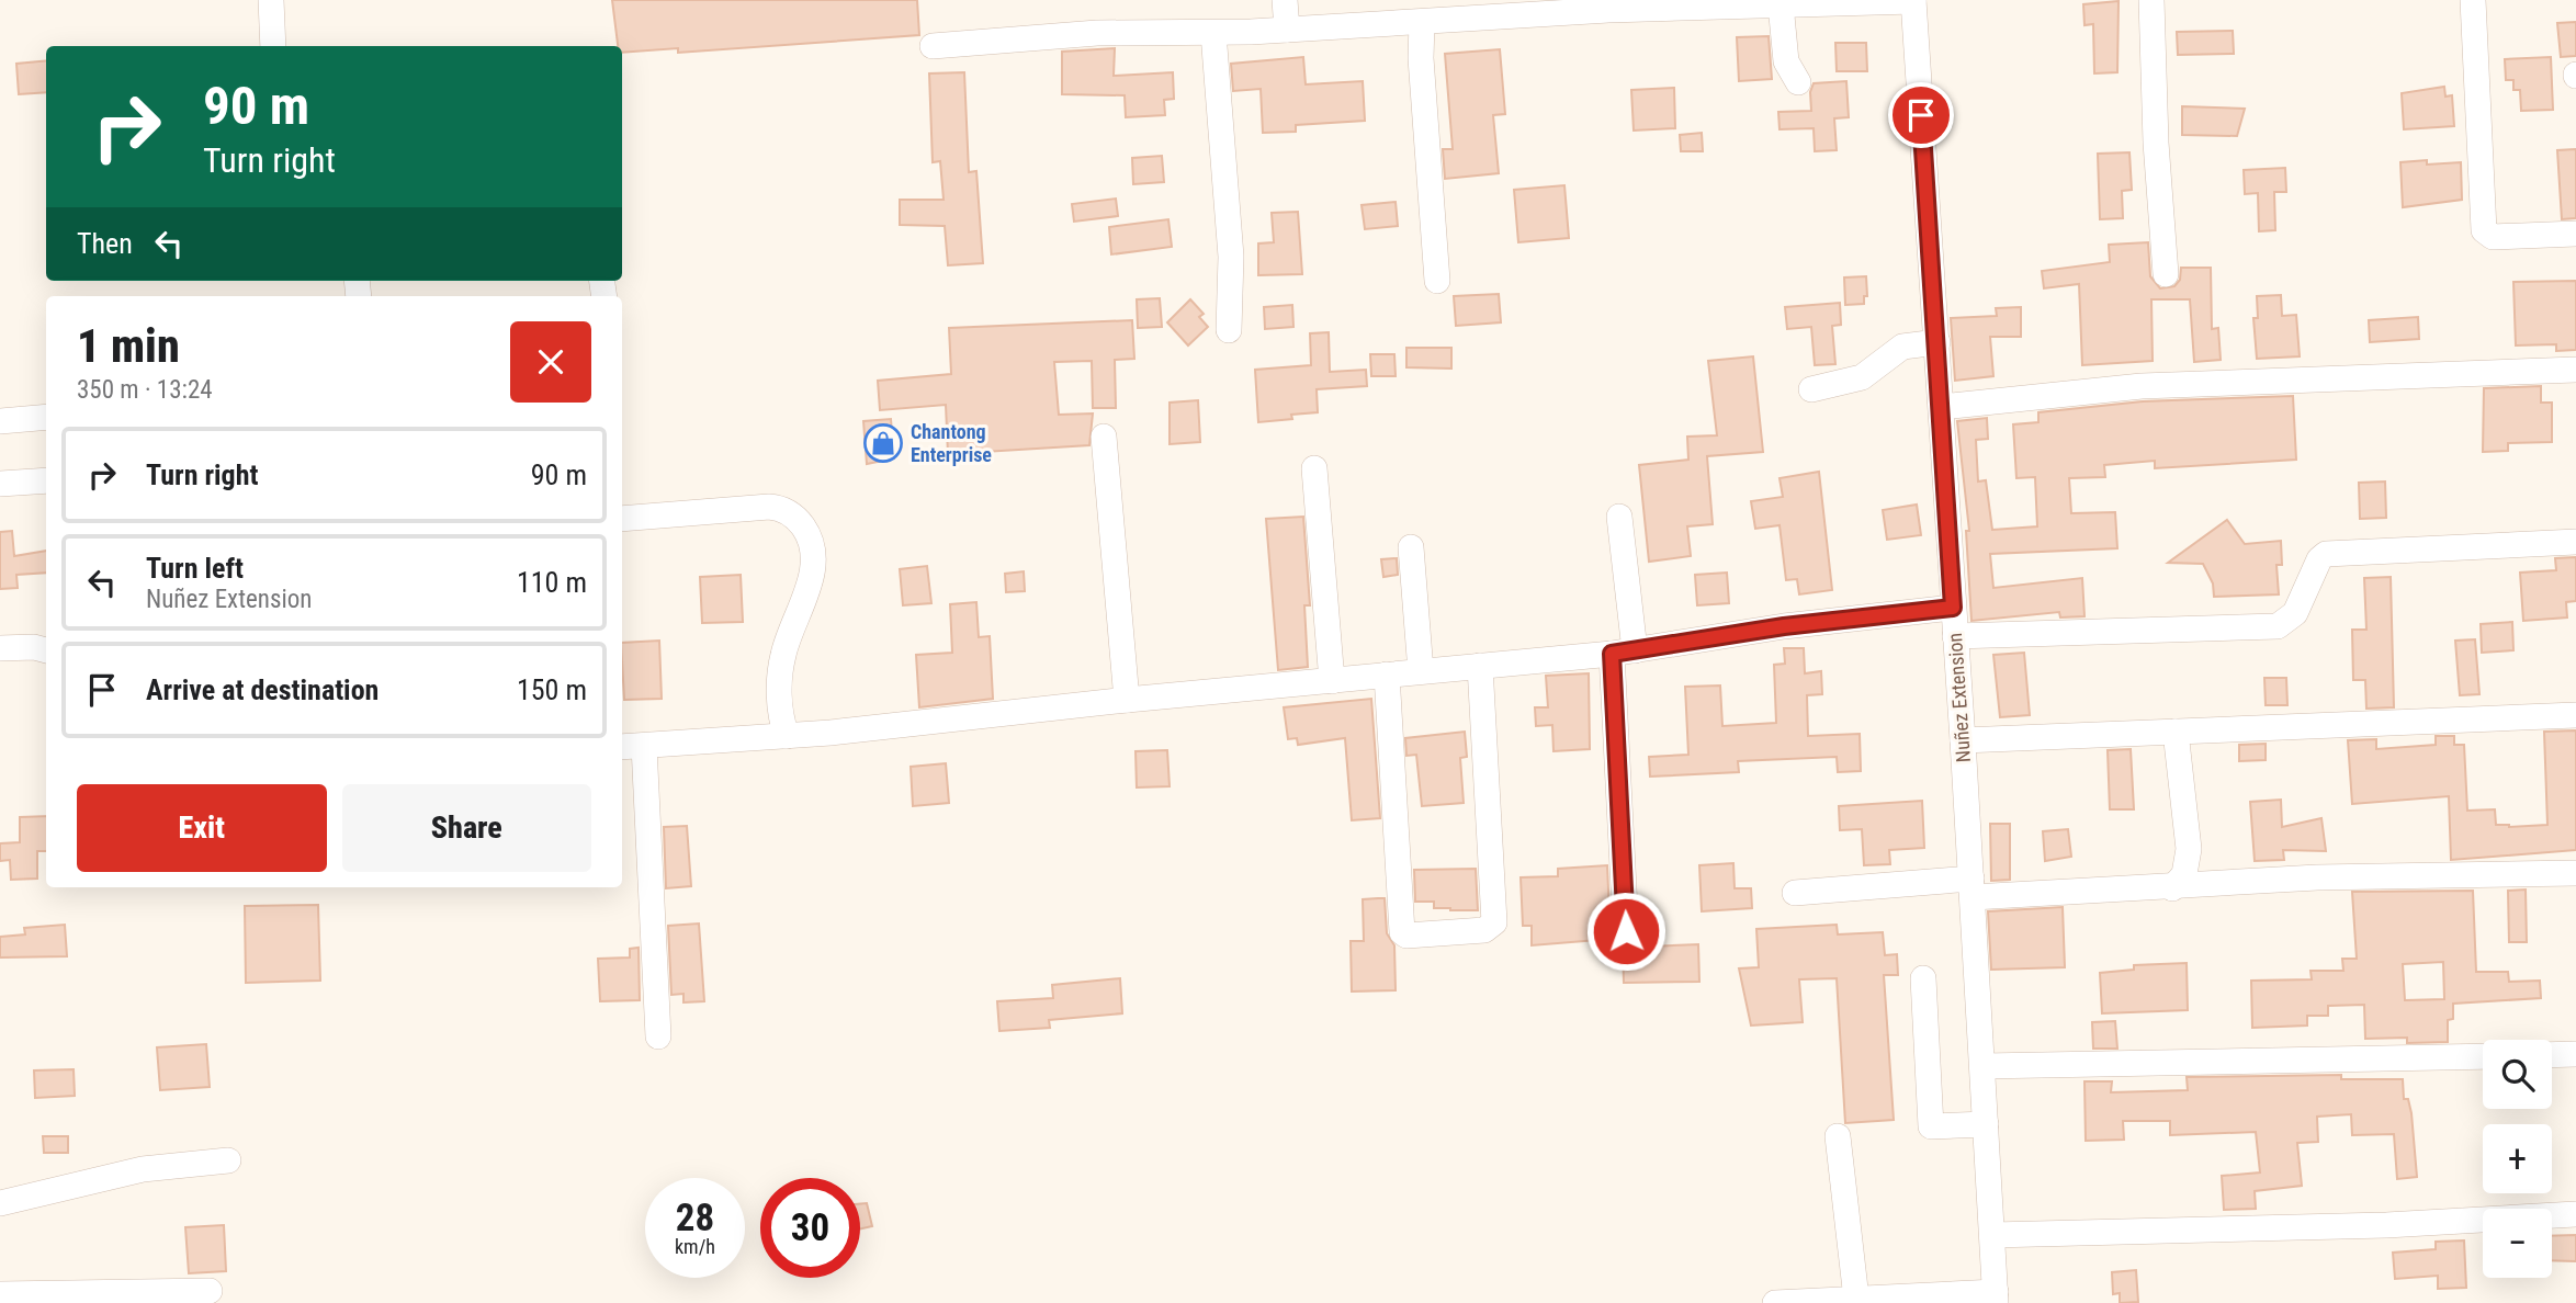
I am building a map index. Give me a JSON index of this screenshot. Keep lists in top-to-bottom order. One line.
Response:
{"streets":{"street":["Nuñez Extension"]},"places":{"shop":["Chantong Enterprise"]},"page":{"turn":["90 m","Turn right"],"then":"Then","heading":["1 min","350 m · 13:24"],"list":[{"name":"Turn right","value":"90 m"},{"name":"Turn left","note":"Nuñez Extension","value":"110 m"},{"name":"Arrive at destination","value":"150 m"}],"buttons":["Exit","Share"],"map_buttons":["+","−"],"speed":"28 km/h","limit":"30"}}
